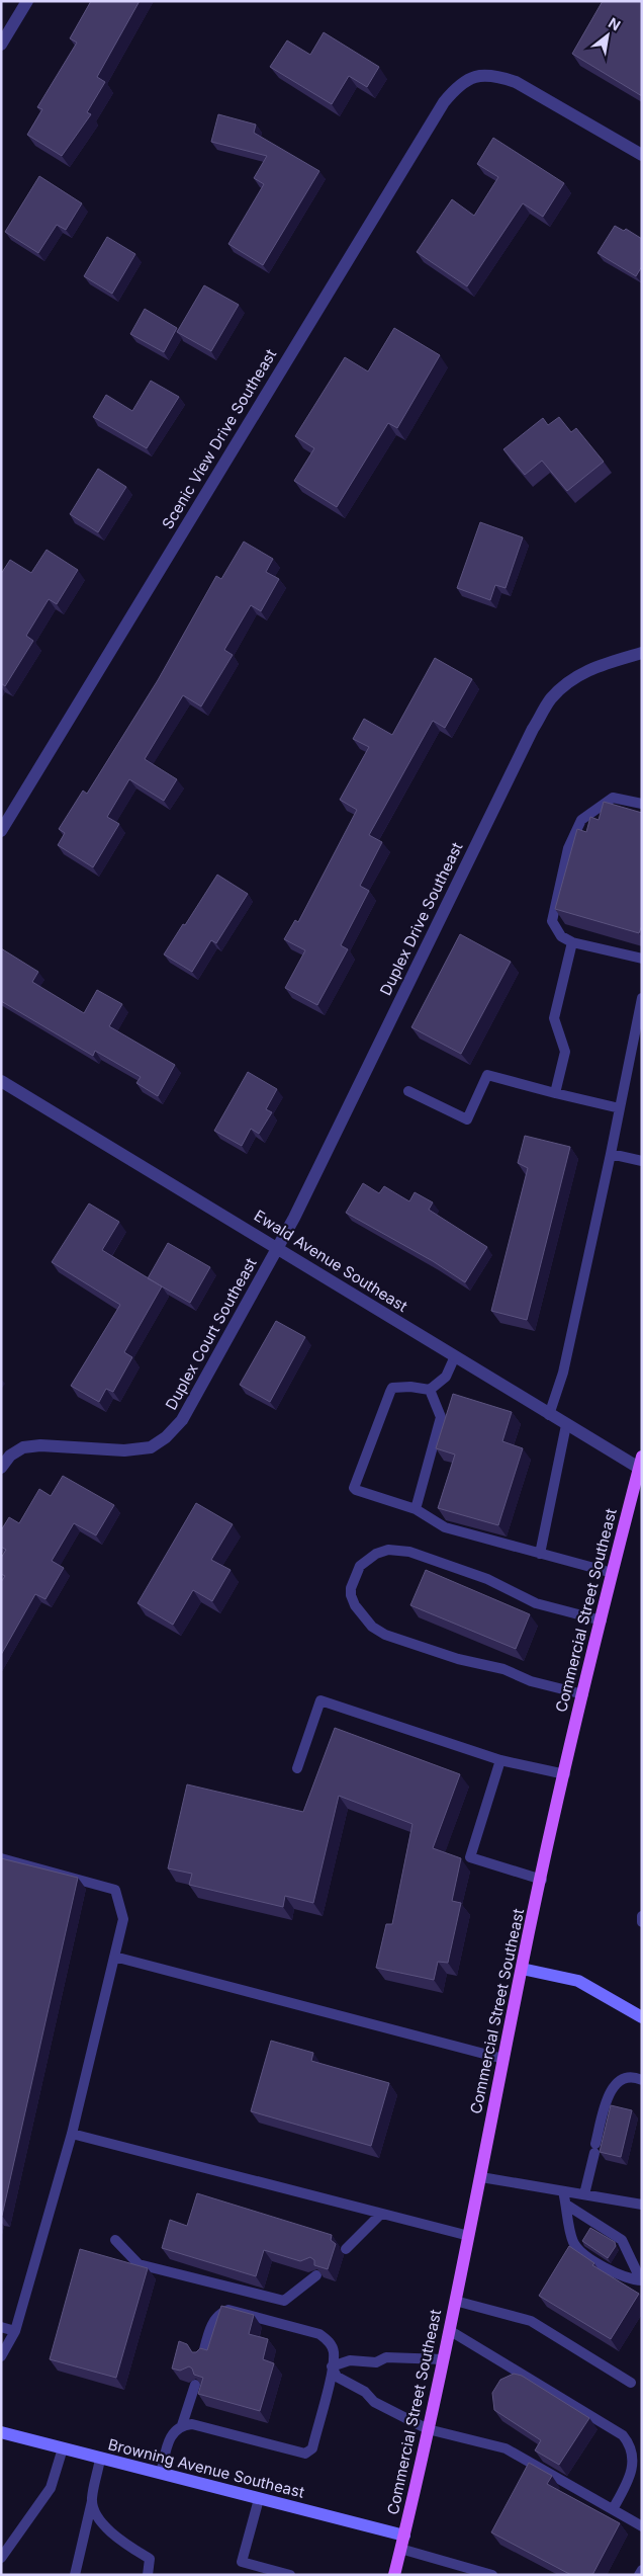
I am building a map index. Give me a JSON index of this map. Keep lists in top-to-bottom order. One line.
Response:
{"streets":{"main road":["Commercial Street Southeast"],"street":["Scenic View Drive Southeast","Duplex Drive Southeast","Ewald Avenue Southeast","Duplex Court Southeast","Browning Avenue Southeast"]},"crossings":[["Duplex Drive Southeast","Ewald Avenue Southeast"],["Duplex Drive Southeast","Duplex Court Southeast"],["Ewald Avenue Southeast","Duplex Court Southeast"],["Ewald Avenue Southeast","Commercial Street Southeast"],["Commercial Street Southeast","Browning Avenue Southeast"]],"north":"top right"}
